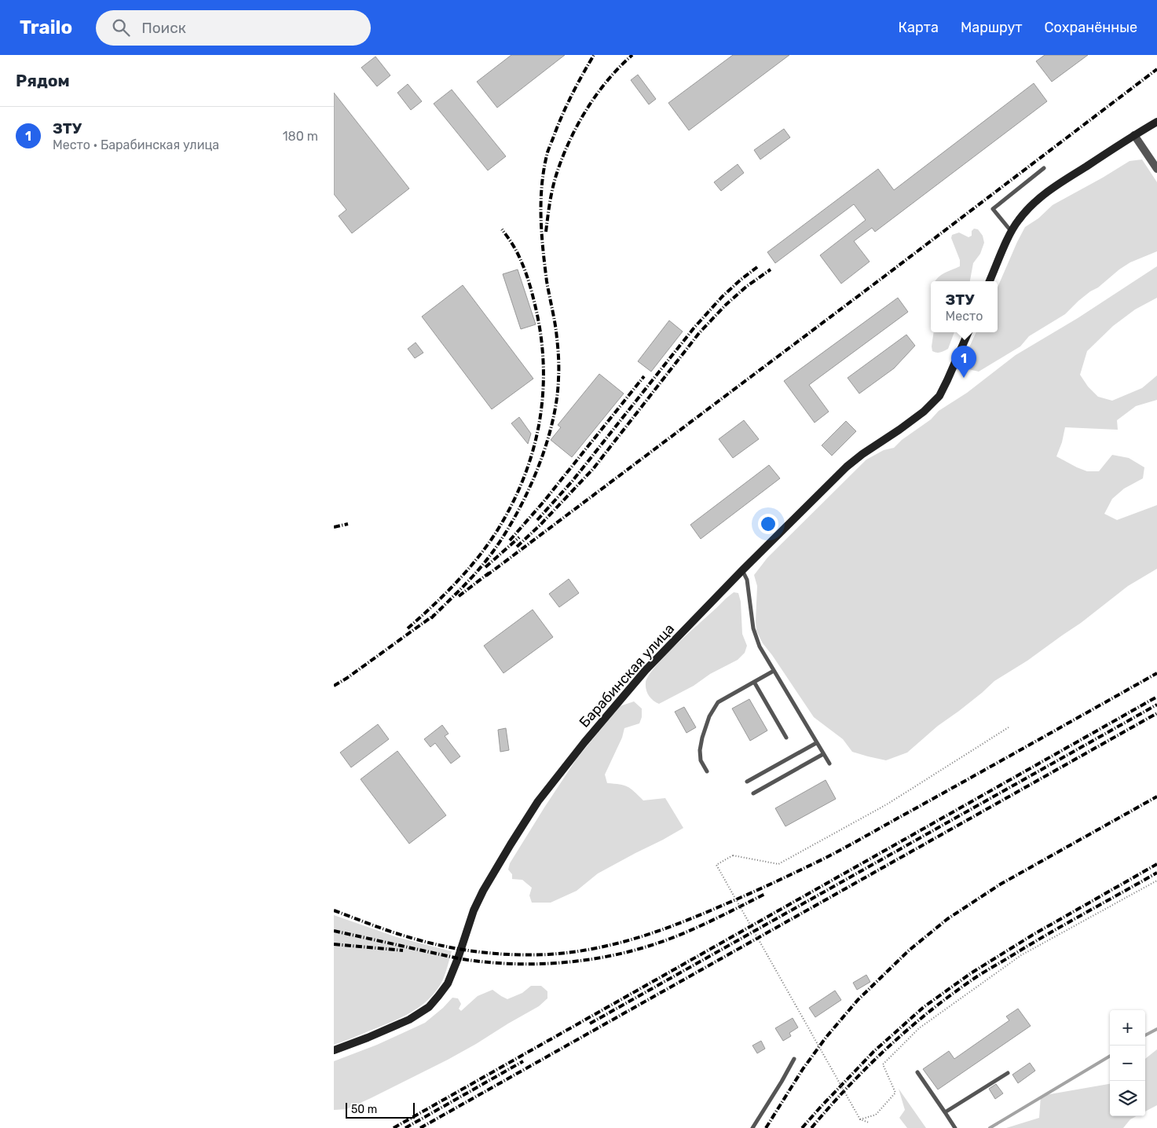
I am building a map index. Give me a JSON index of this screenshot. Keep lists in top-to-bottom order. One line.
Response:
{"streets":{"main road":["Барабинская улица"]},"scale_bar":"50 m","page":{"header":"Trailo","search":"Поиск","nav":["Карта","Маршрут","Сохранённые"],"heading":"Рядом","list":[{"mark":"1","name":"ЗТУ","note":"Место · Барабинская улица","value":"180 m"}],"popup":["ЗТУ","Место"],"pins":"1","map_buttons":["+","−"],"scale":"50 m"}}
